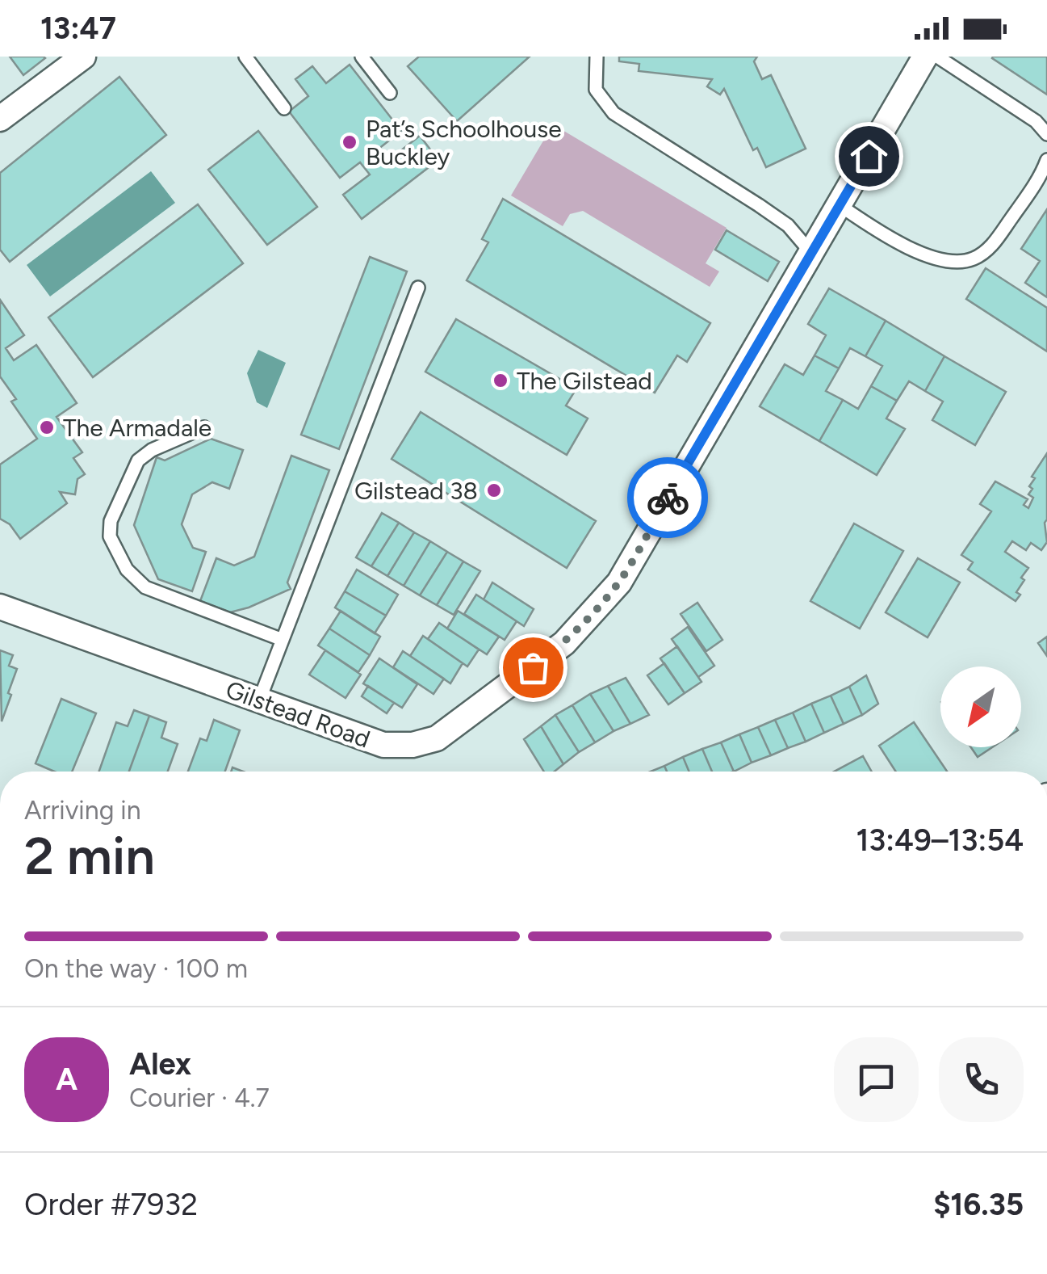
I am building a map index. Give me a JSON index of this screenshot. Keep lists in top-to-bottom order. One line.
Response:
{"streets":{"street":["Gilstead Road"]},"places":["Pat’s Schoolhouse Buckley","The Gilstead","The Armadale","Gilstead 38"],"north":"bottom left","page":{"status":"13:47","heading":["2 min","Arriving in","13:49–13:54"],"panel":["Alex","Courier · 4.7","Order #7932","$16.35"],"bar":"On the way · 100 m","round":"A"}}
